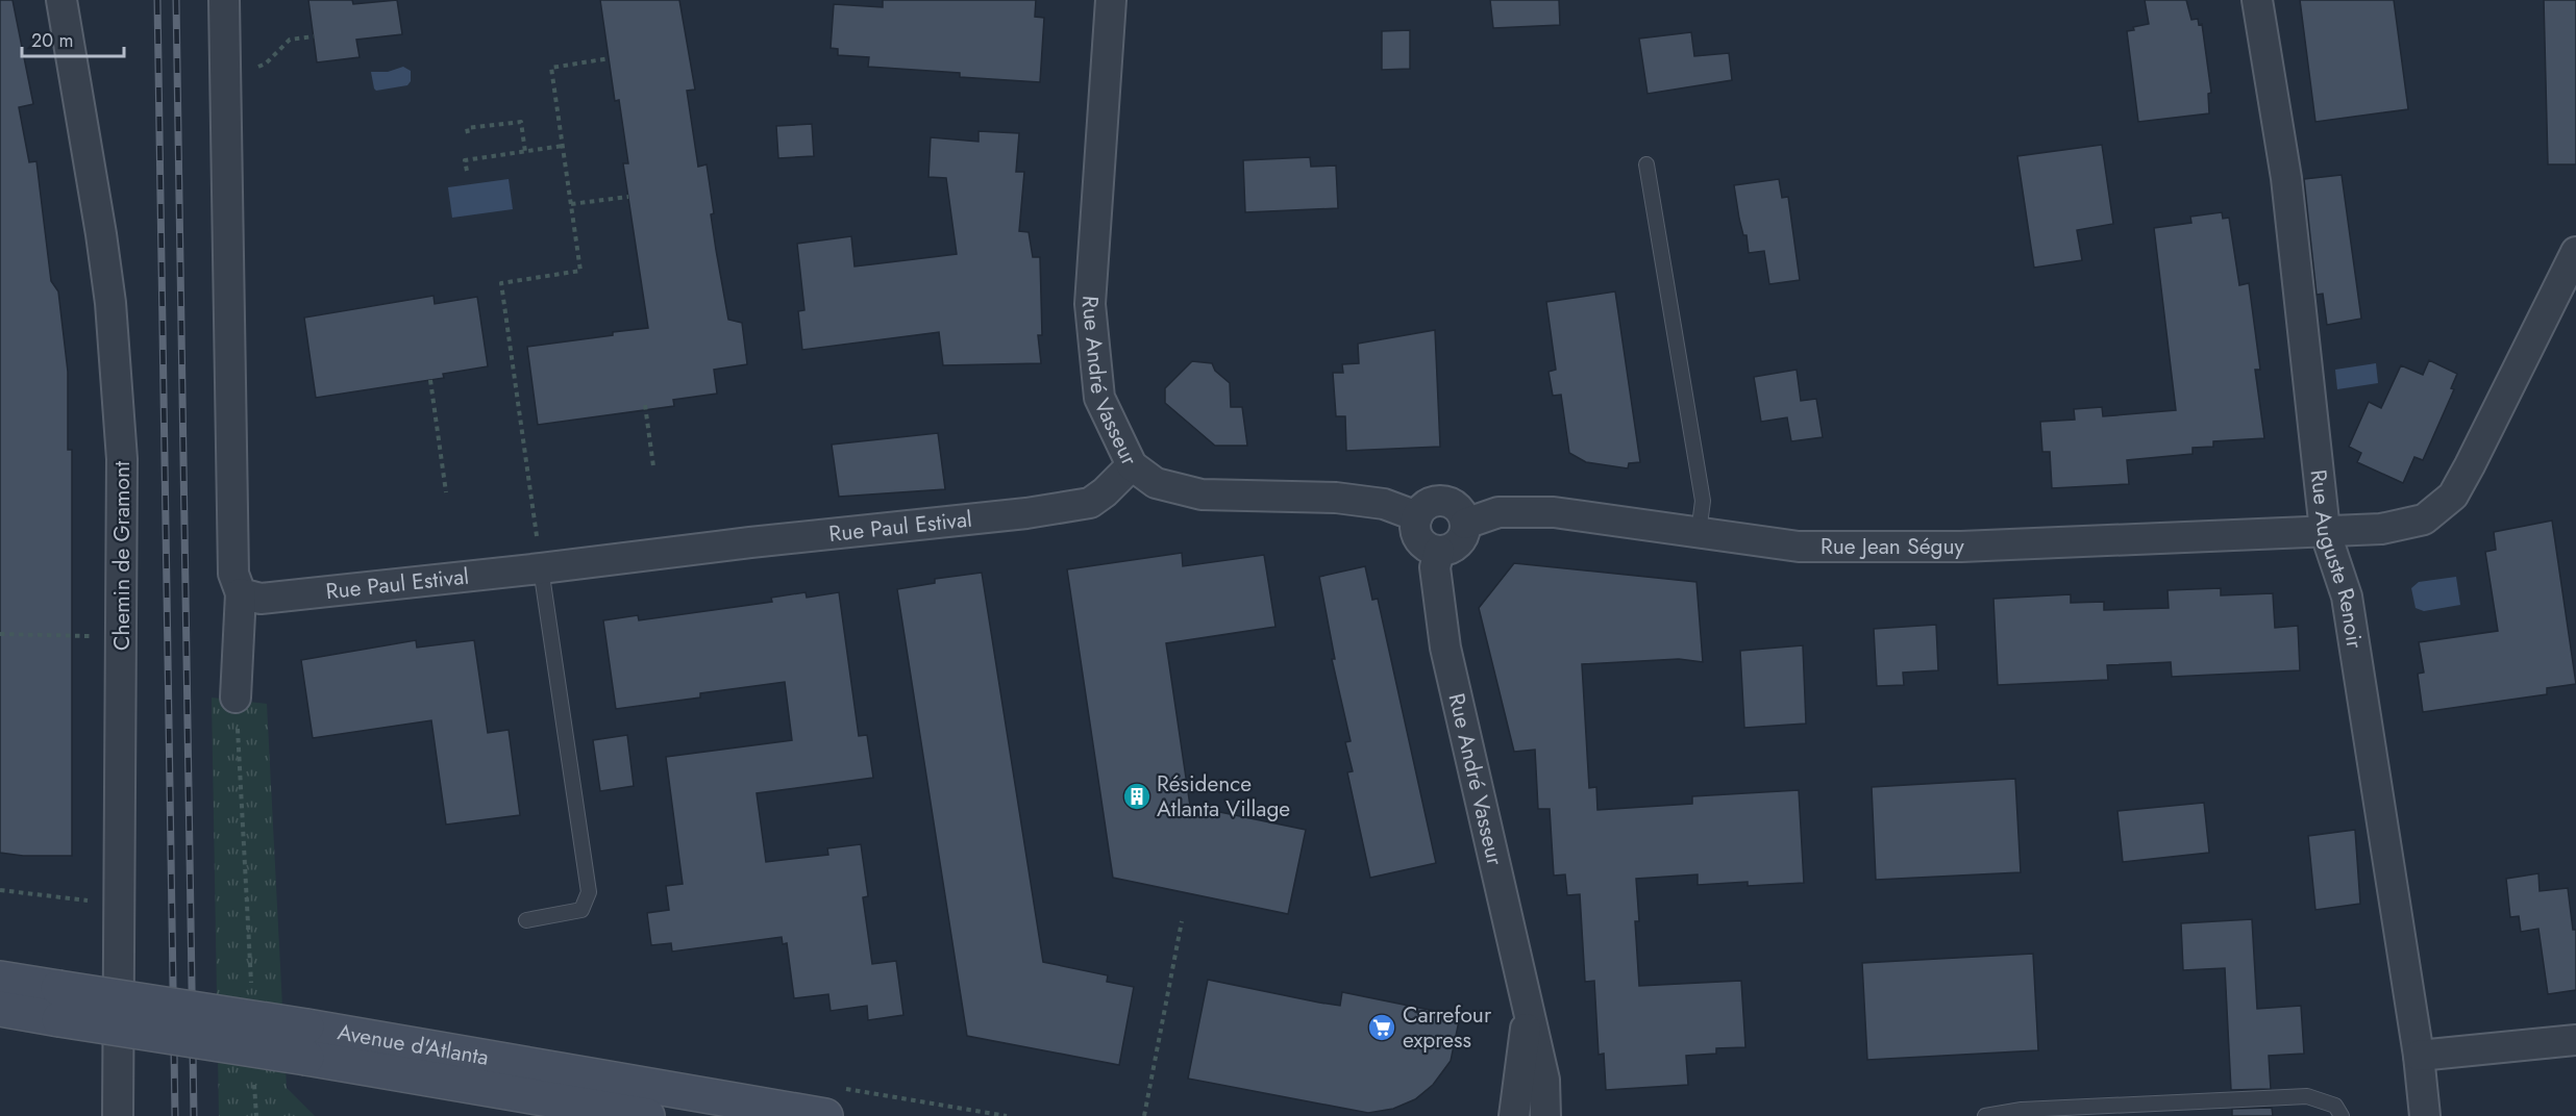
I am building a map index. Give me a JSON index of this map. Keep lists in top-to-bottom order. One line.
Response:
{"streets":{"main road":["Avenue d'Atlanta"],"street":["Rue André Vasseur","Rue Paul Estival","Rue Jean Séguy","Chemin de Gramont","Rue Auguste Renoir"]},"crossings":[["Rue André Vasseur","Rue Paul Estival"],["Rue André Vasseur","Rue Jean Séguy"],["Rue Jean Séguy","Rue Auguste Renoir"]],"places":{"building":["Résidence Atlanta Village"],"supermarket":["Carrefour express"]},"scale_bar":"20 m"}
